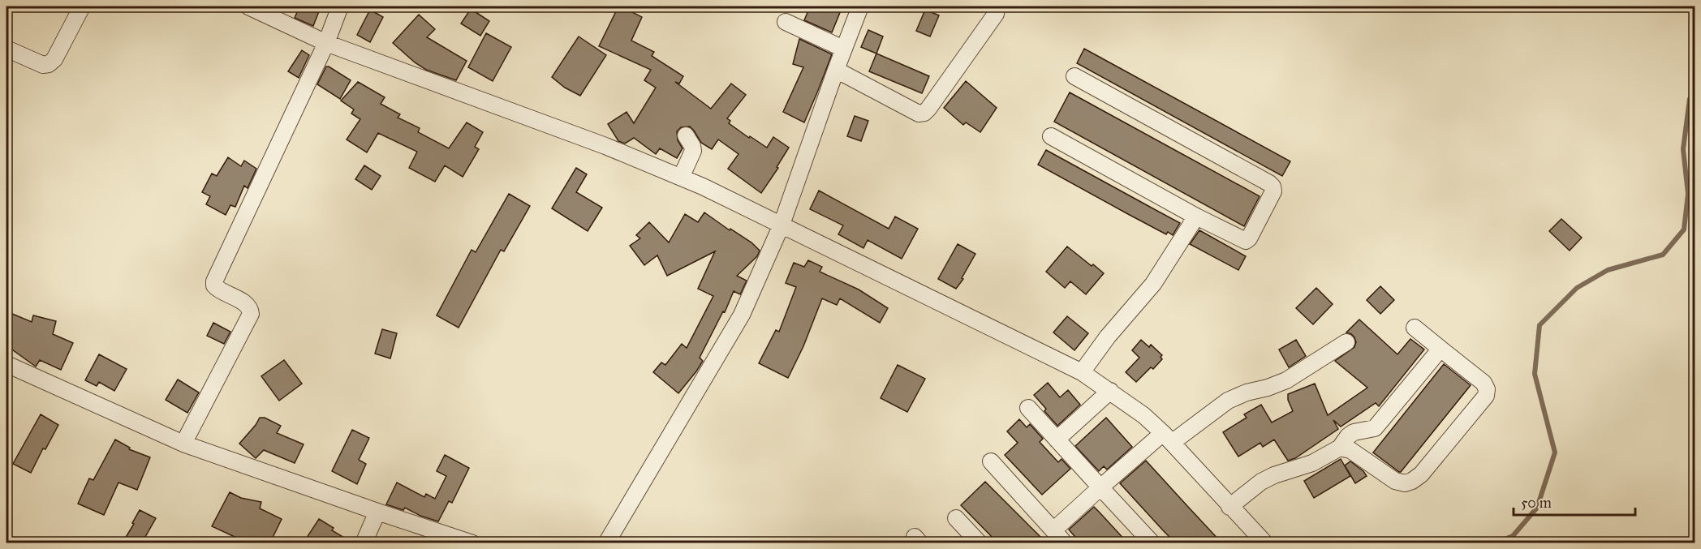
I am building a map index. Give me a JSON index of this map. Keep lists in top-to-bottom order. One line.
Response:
{"scale_bar":"50 m"}
